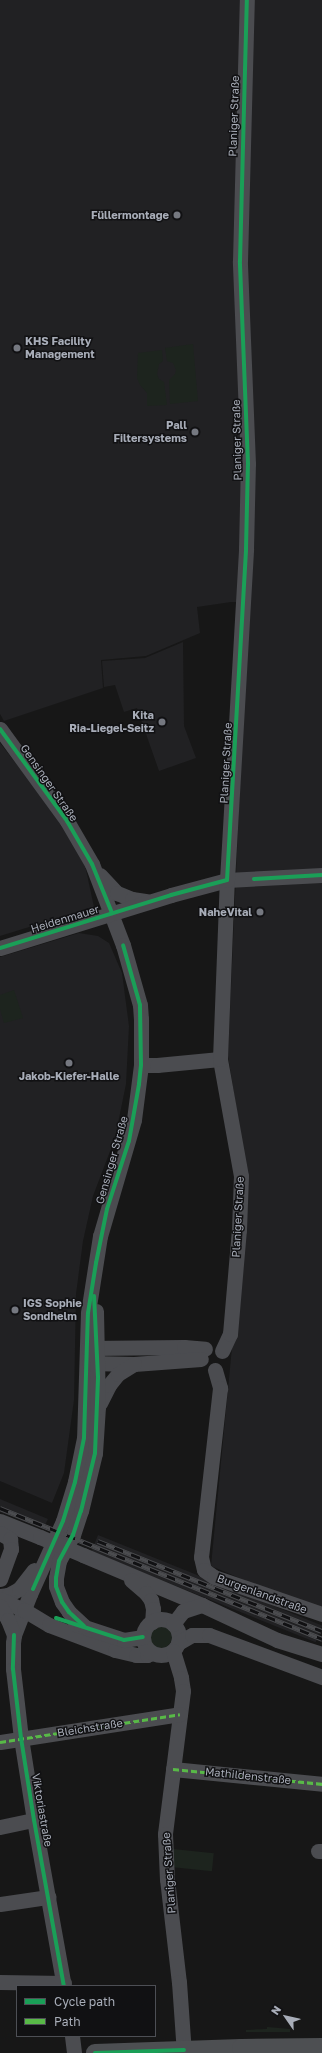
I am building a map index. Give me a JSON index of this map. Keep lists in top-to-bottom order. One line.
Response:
{"streets":{"street":["Planiger Straße","Gensinger Straße","Heidenmauer","Burgenlandstraße","Bleichstraße","Mathildenstraße","Viktoriastraße"]},"crossings":[["Planiger Straße","Heidenmauer"],["Planiger Straße","Burgenlandstraße"],["Planiger Straße","Bleichstraße"],["Planiger Straße","Mathildenstraße"],["Gensinger Straße","Heidenmauer"],["Gensinger Straße","Viktoriastraße"],["Bleichstraße","Viktoriastraße"]],"places":["Füllermontage","KHS Facility Management","Pall Filtersystems","Kita Ria-Liegel-Seitz","NaheVital","Jakob-Kiefer-Halle","IGS Sophie Sondhelm"],"legend":["Cycle path","Path"],"north":"top left"}
